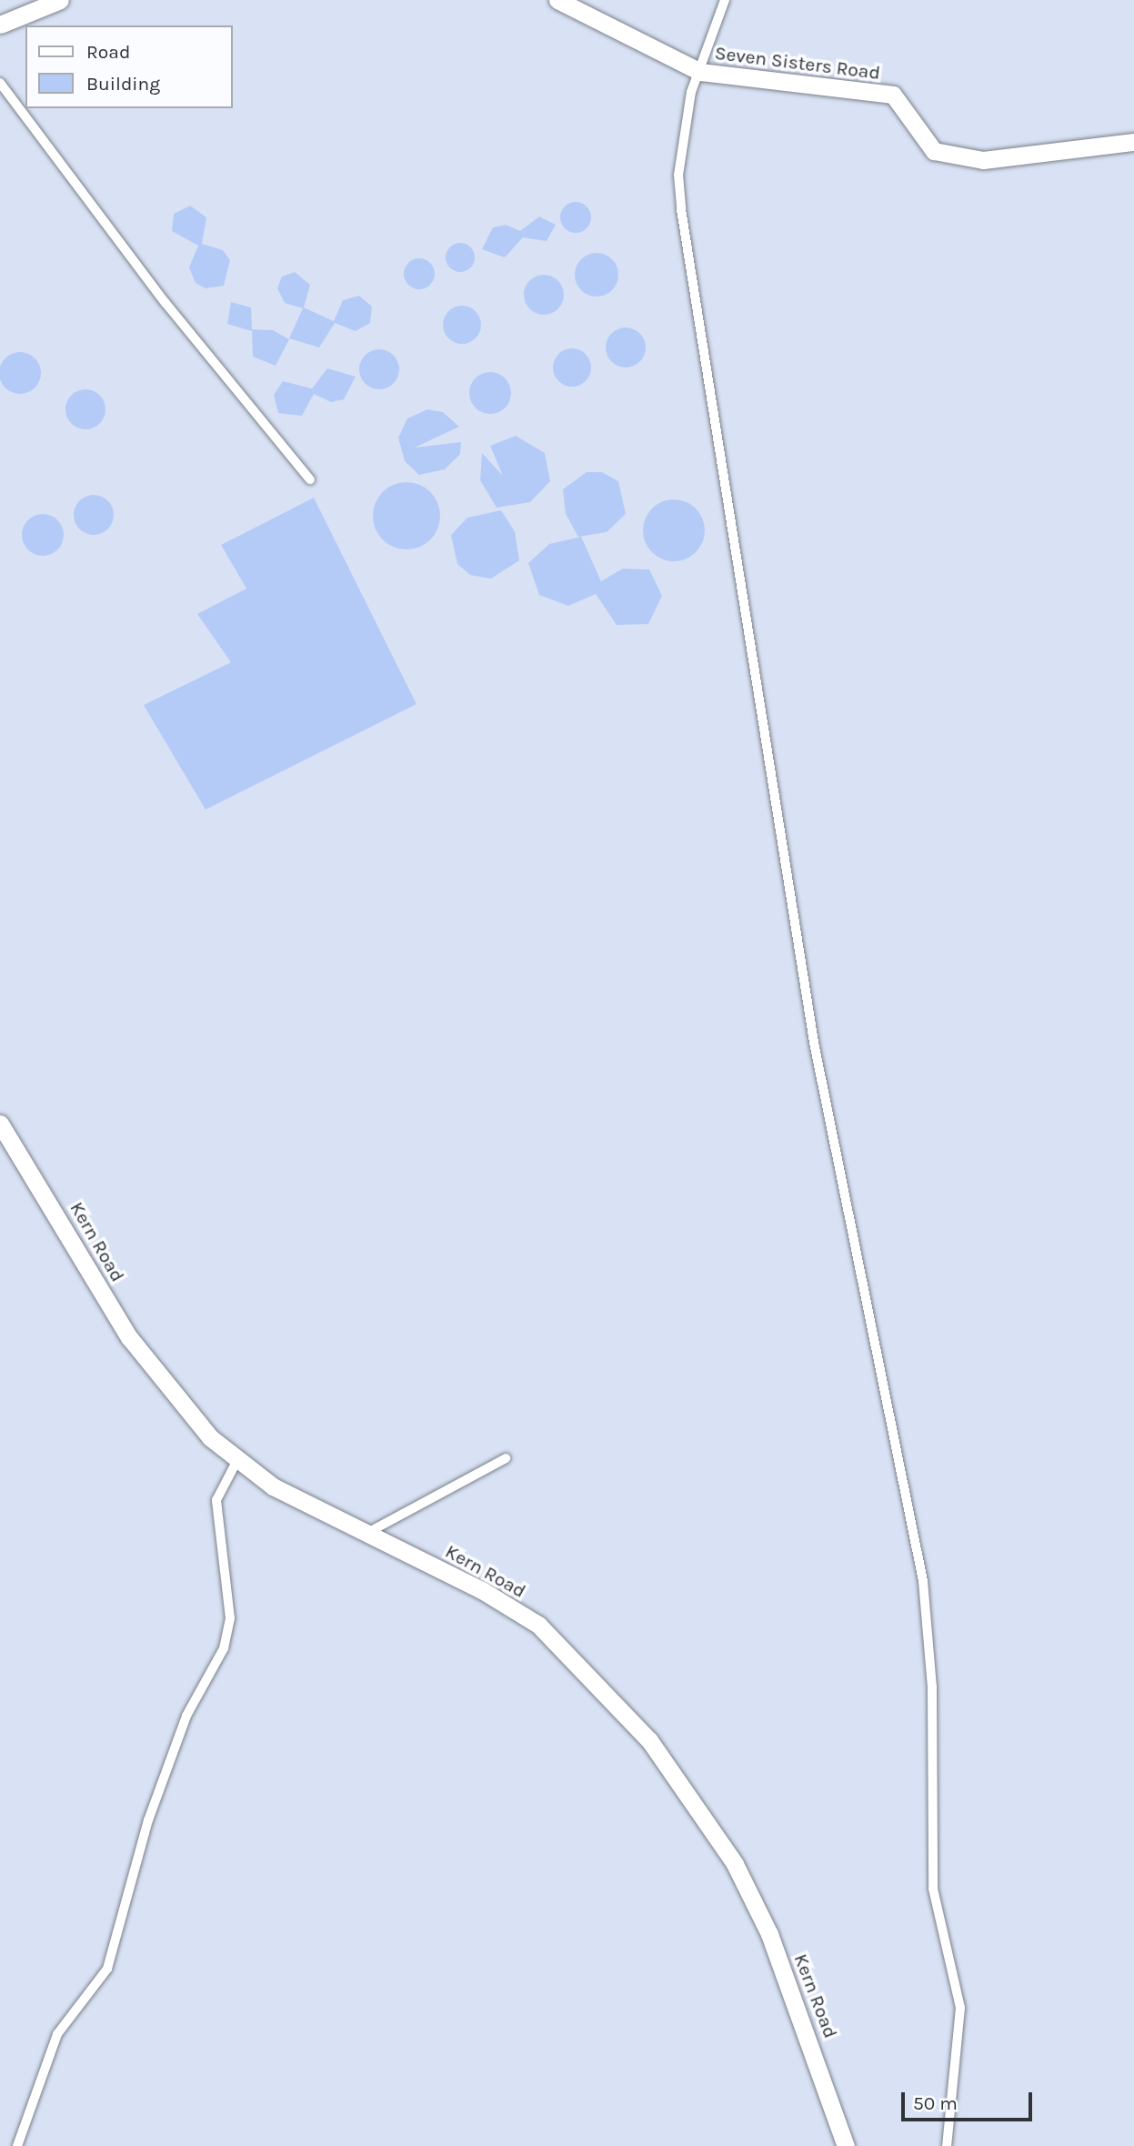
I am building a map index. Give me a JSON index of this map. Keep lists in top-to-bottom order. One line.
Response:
{"streets":{"street":["Seven Sisters Road","Kern Road"]},"legend":["Road","Building"],"scale_bar":"50 m"}
